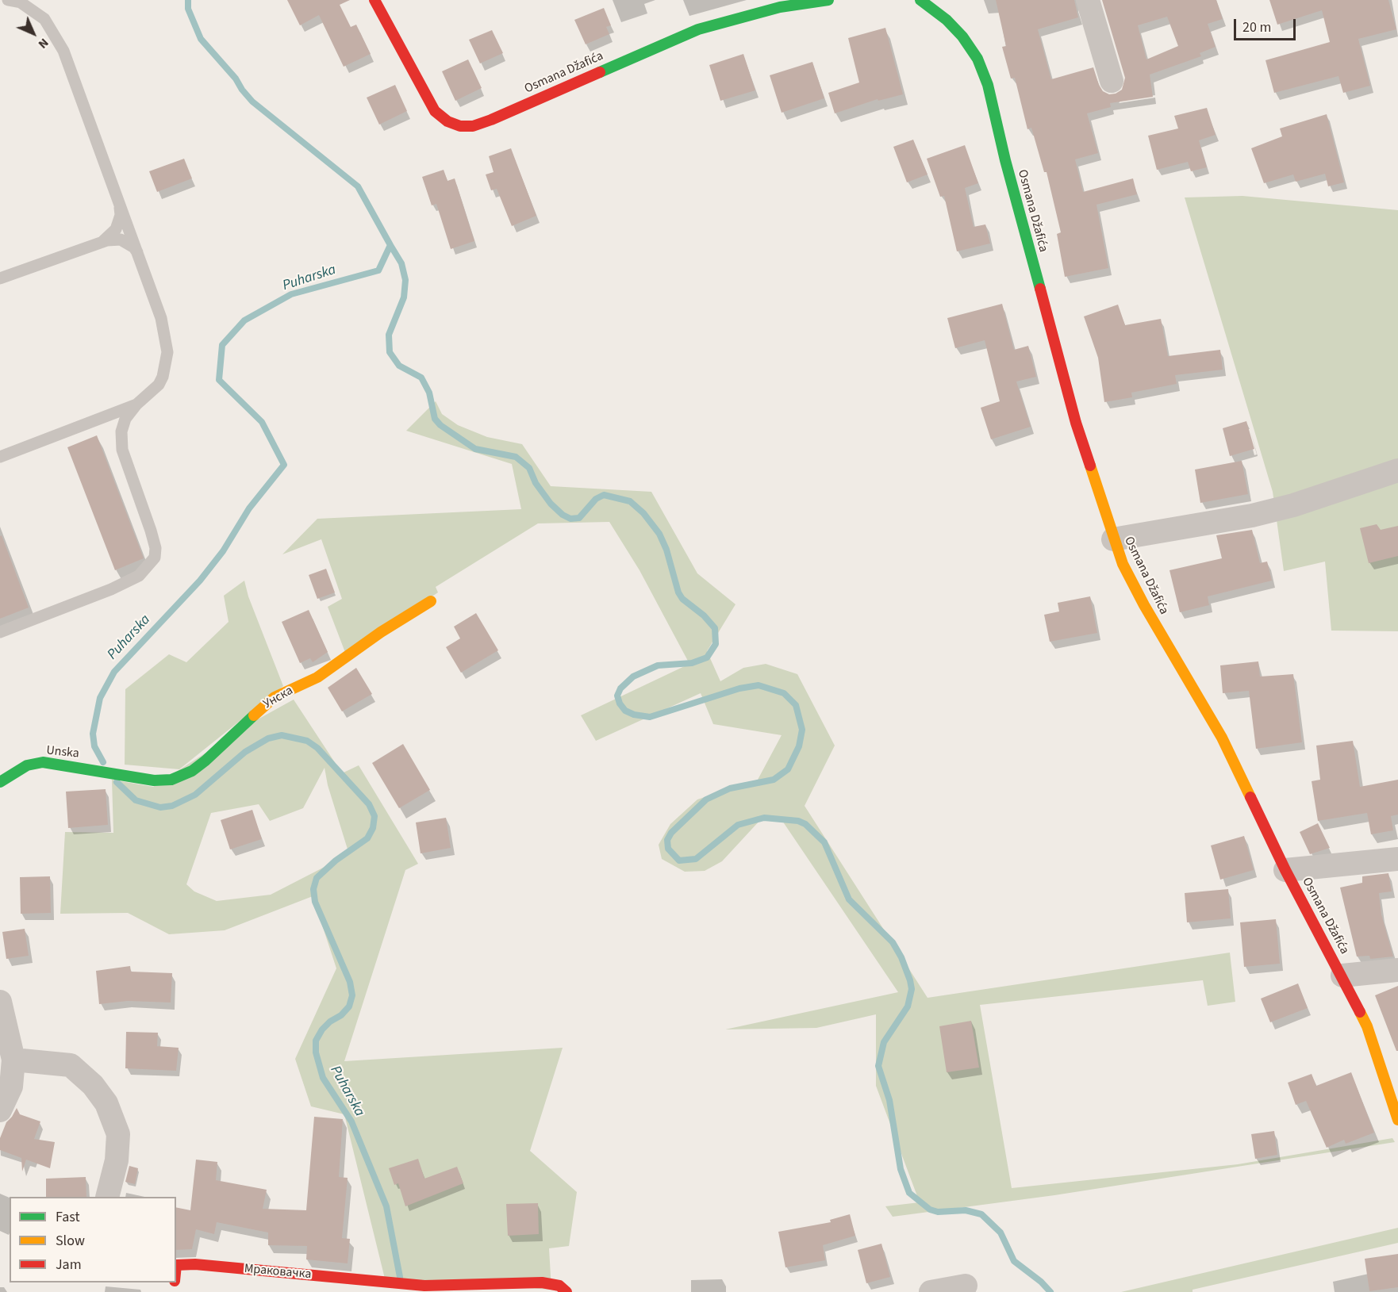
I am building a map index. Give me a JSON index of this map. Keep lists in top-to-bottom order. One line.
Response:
{"streets":{"street":["Osmana Džafića","Унска","Unska","Мраковачка"]},"crossings":[["Унска","Unska"]],"water":["Puharska"],"legend":["Fast","Slow","Jam"],"scale_bar":"20 m","north":"bottom right"}
